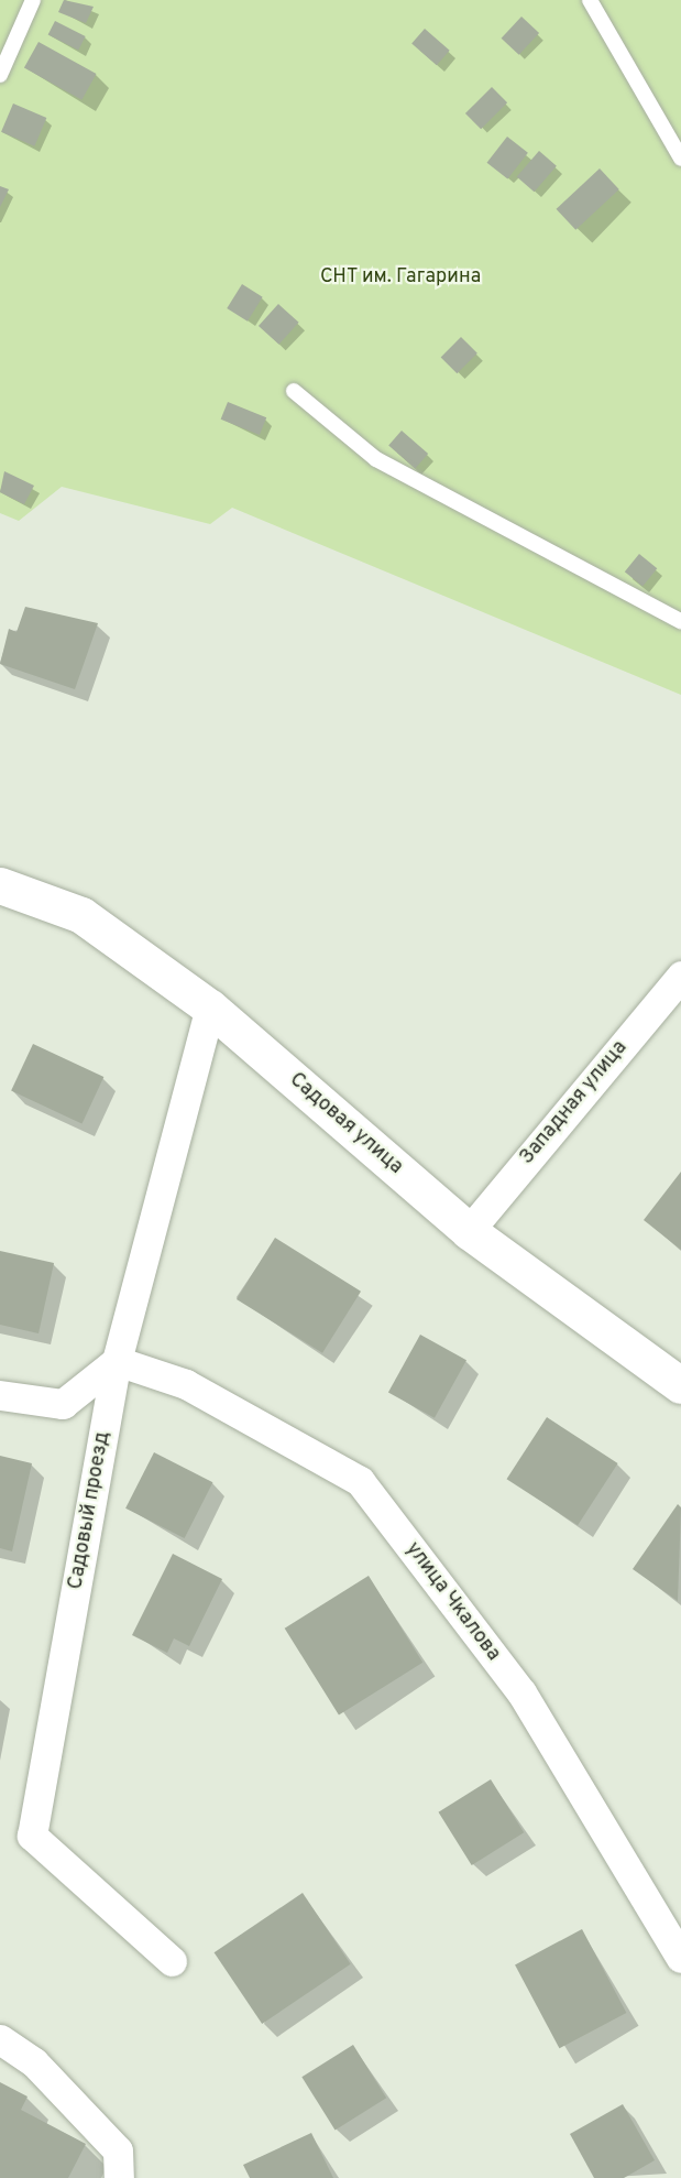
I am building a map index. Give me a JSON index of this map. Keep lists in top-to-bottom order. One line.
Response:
{"streets":{"street":["Западная улица","Садовая улица","Садовый проезд","улица Чкалова"]},"crossings":[["Западная улица","Садовая улица"],["Садовая улица","Садовый проезд"],["Садовый проезд","улица Чкалова"]],"parks":["СНТ им. Гагарина"]}
